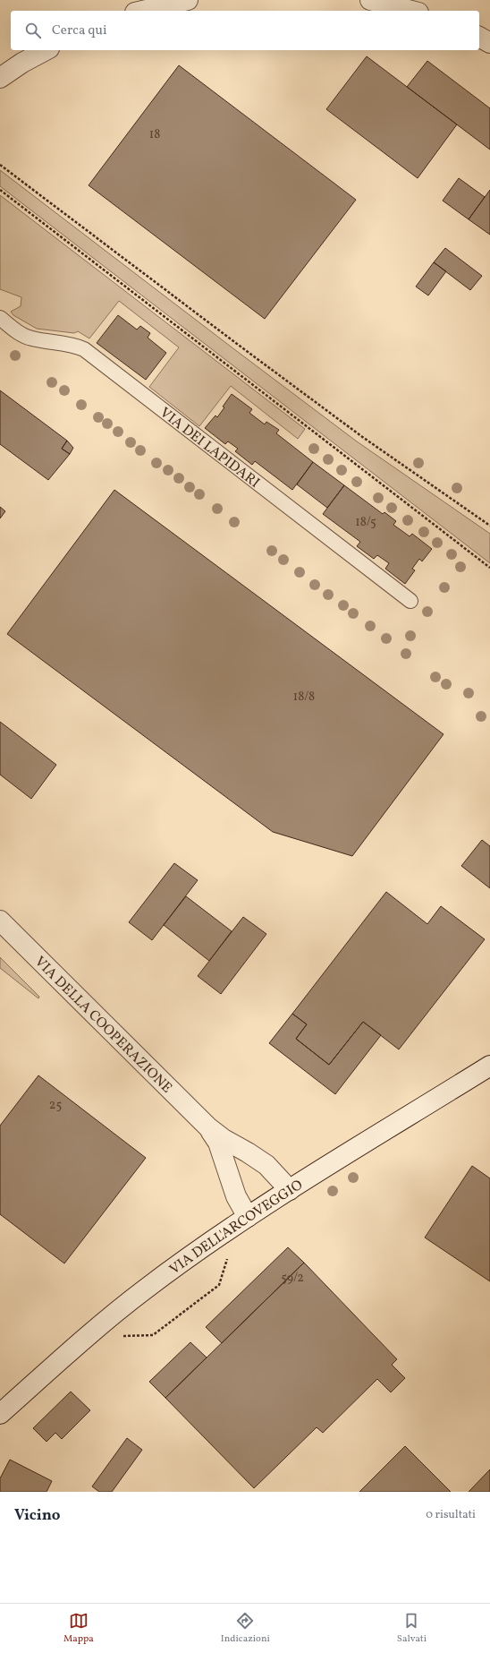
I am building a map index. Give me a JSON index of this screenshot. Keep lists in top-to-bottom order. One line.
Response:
{"streets":{"street":["VIA DELLA COOPERAZIONE","VIA DELL'ARCOVEGGIO"],"lane":["VIA DEI LAPIDARI"]},"crossings":[["VIA DELLA COOPERAZIONE","VIA DELL'ARCOVEGGIO"]],"house_numbers":["18","18/5","18/8","25","59/2"],"page":{"search":"Cerca qui","heading":["Vicino","0 risultati"],"nav":["Mappa","Indicazioni","Salvati"]}}
